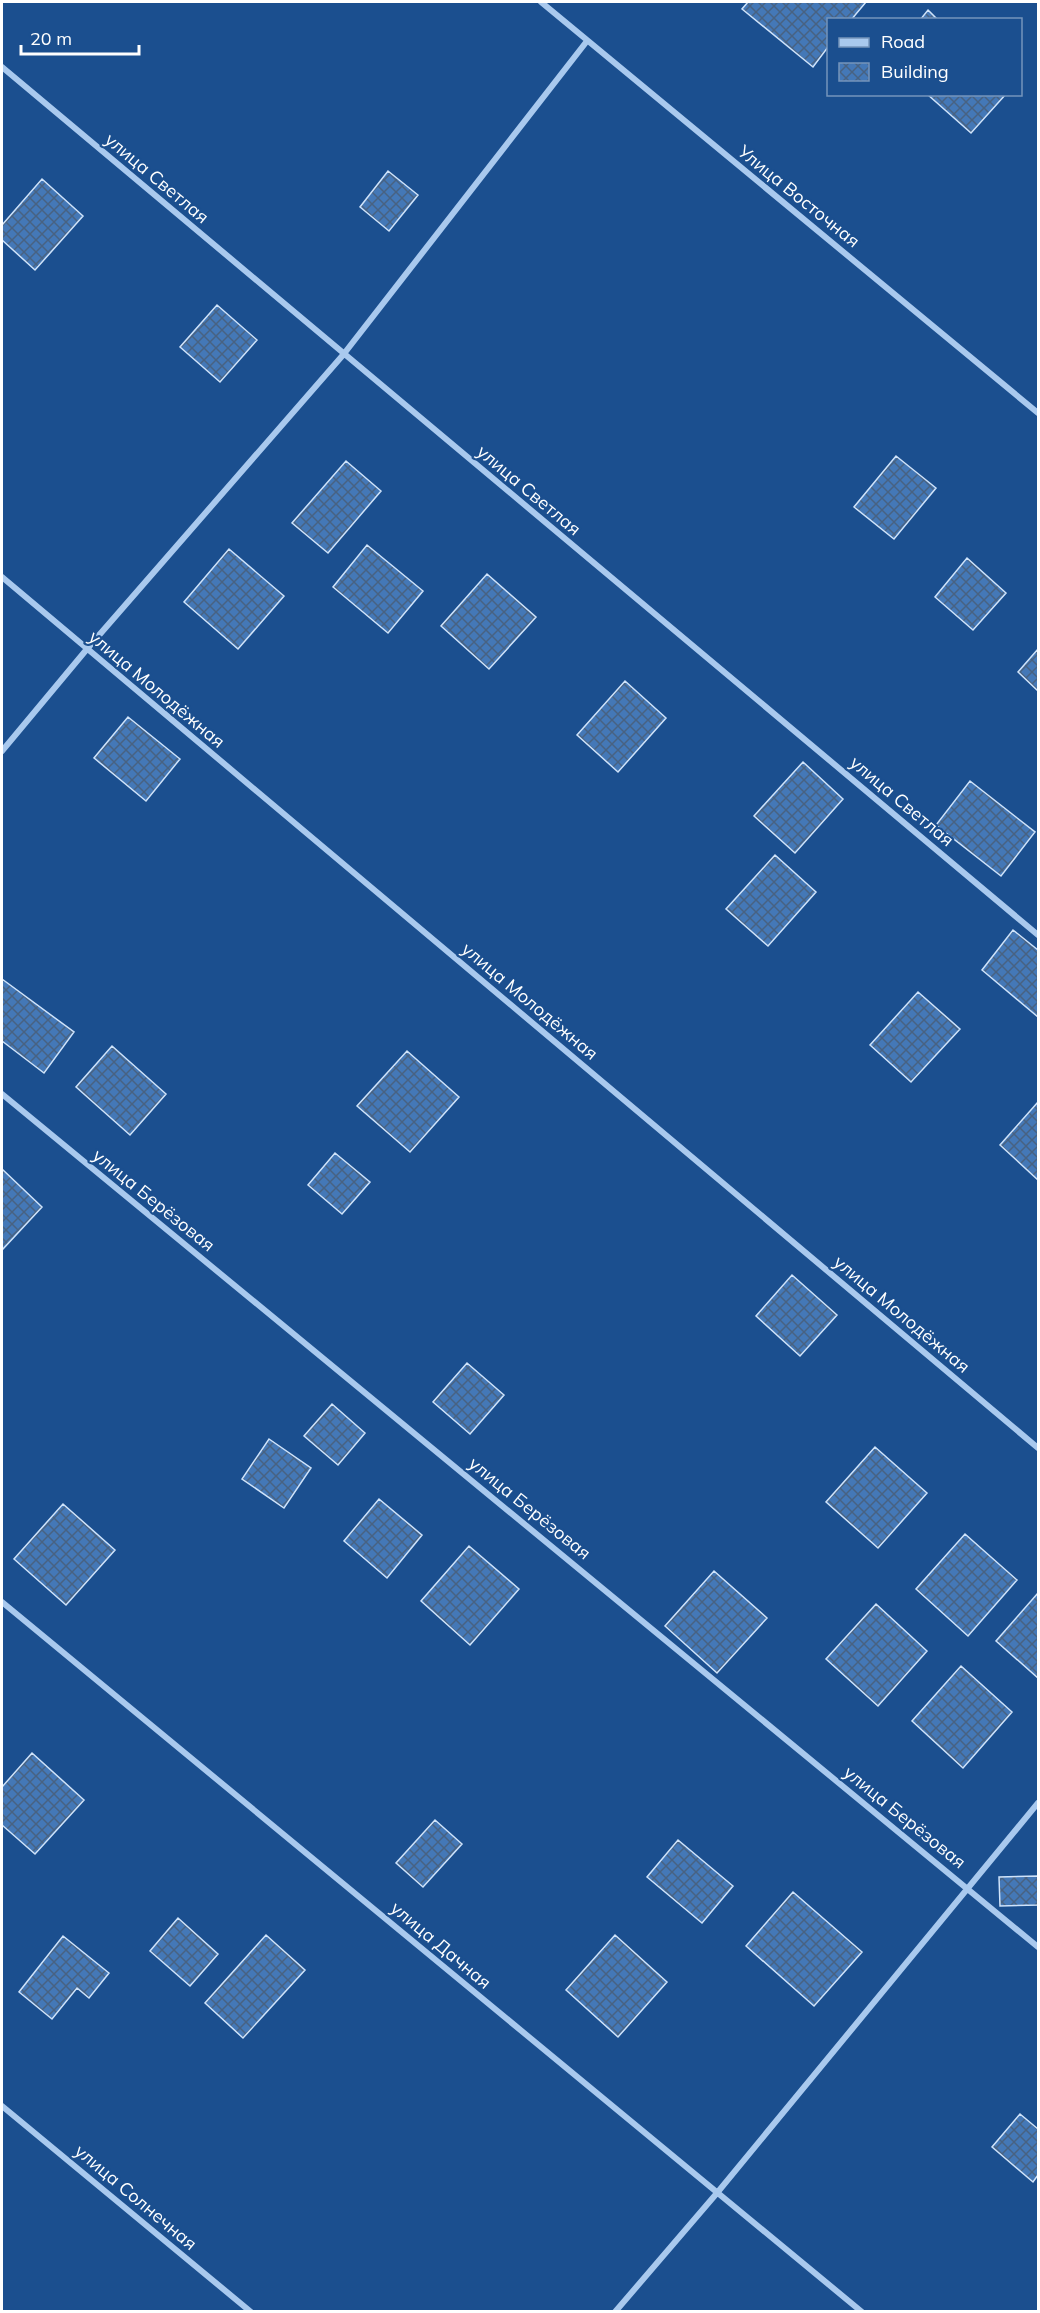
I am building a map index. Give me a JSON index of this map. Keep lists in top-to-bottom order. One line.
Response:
{"streets":{"street":["улица Светлая","Улица Восточная","улица Молодёжная","улица Берёзовая","улица Дачная","улица Солнечная"]},"legend":["Road","Building"],"scale_bar":"20 m"}
